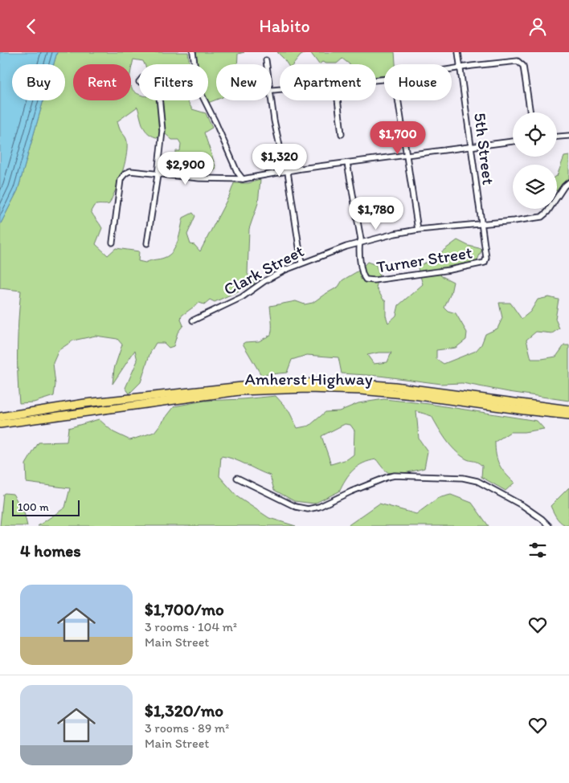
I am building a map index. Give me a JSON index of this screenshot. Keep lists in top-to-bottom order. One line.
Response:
{"streets":{"highway":["Amherst Highway"],"street":["5th Street","Turner Street","Clark Street"]},"crossings":[["5th Street","Turner Street"],["5th Street","Clark Street"],["Turner Street","Clark Street"]],"scale_bar":"100 m","page":{"header":"Habito","chip":["Buy","Rent","Filters","New","Apartment","House"],"price":["$1,700","$1,320","$2,900","$1,780"],"scale":"100 m","heading":"4 homes","list":[{"name":"$1,700/mo","note":"3 rooms · 104 m² · Main Street"},{"name":"$1,320/mo","note":"3 rooms · 89 m² · Main Street"}]}}
